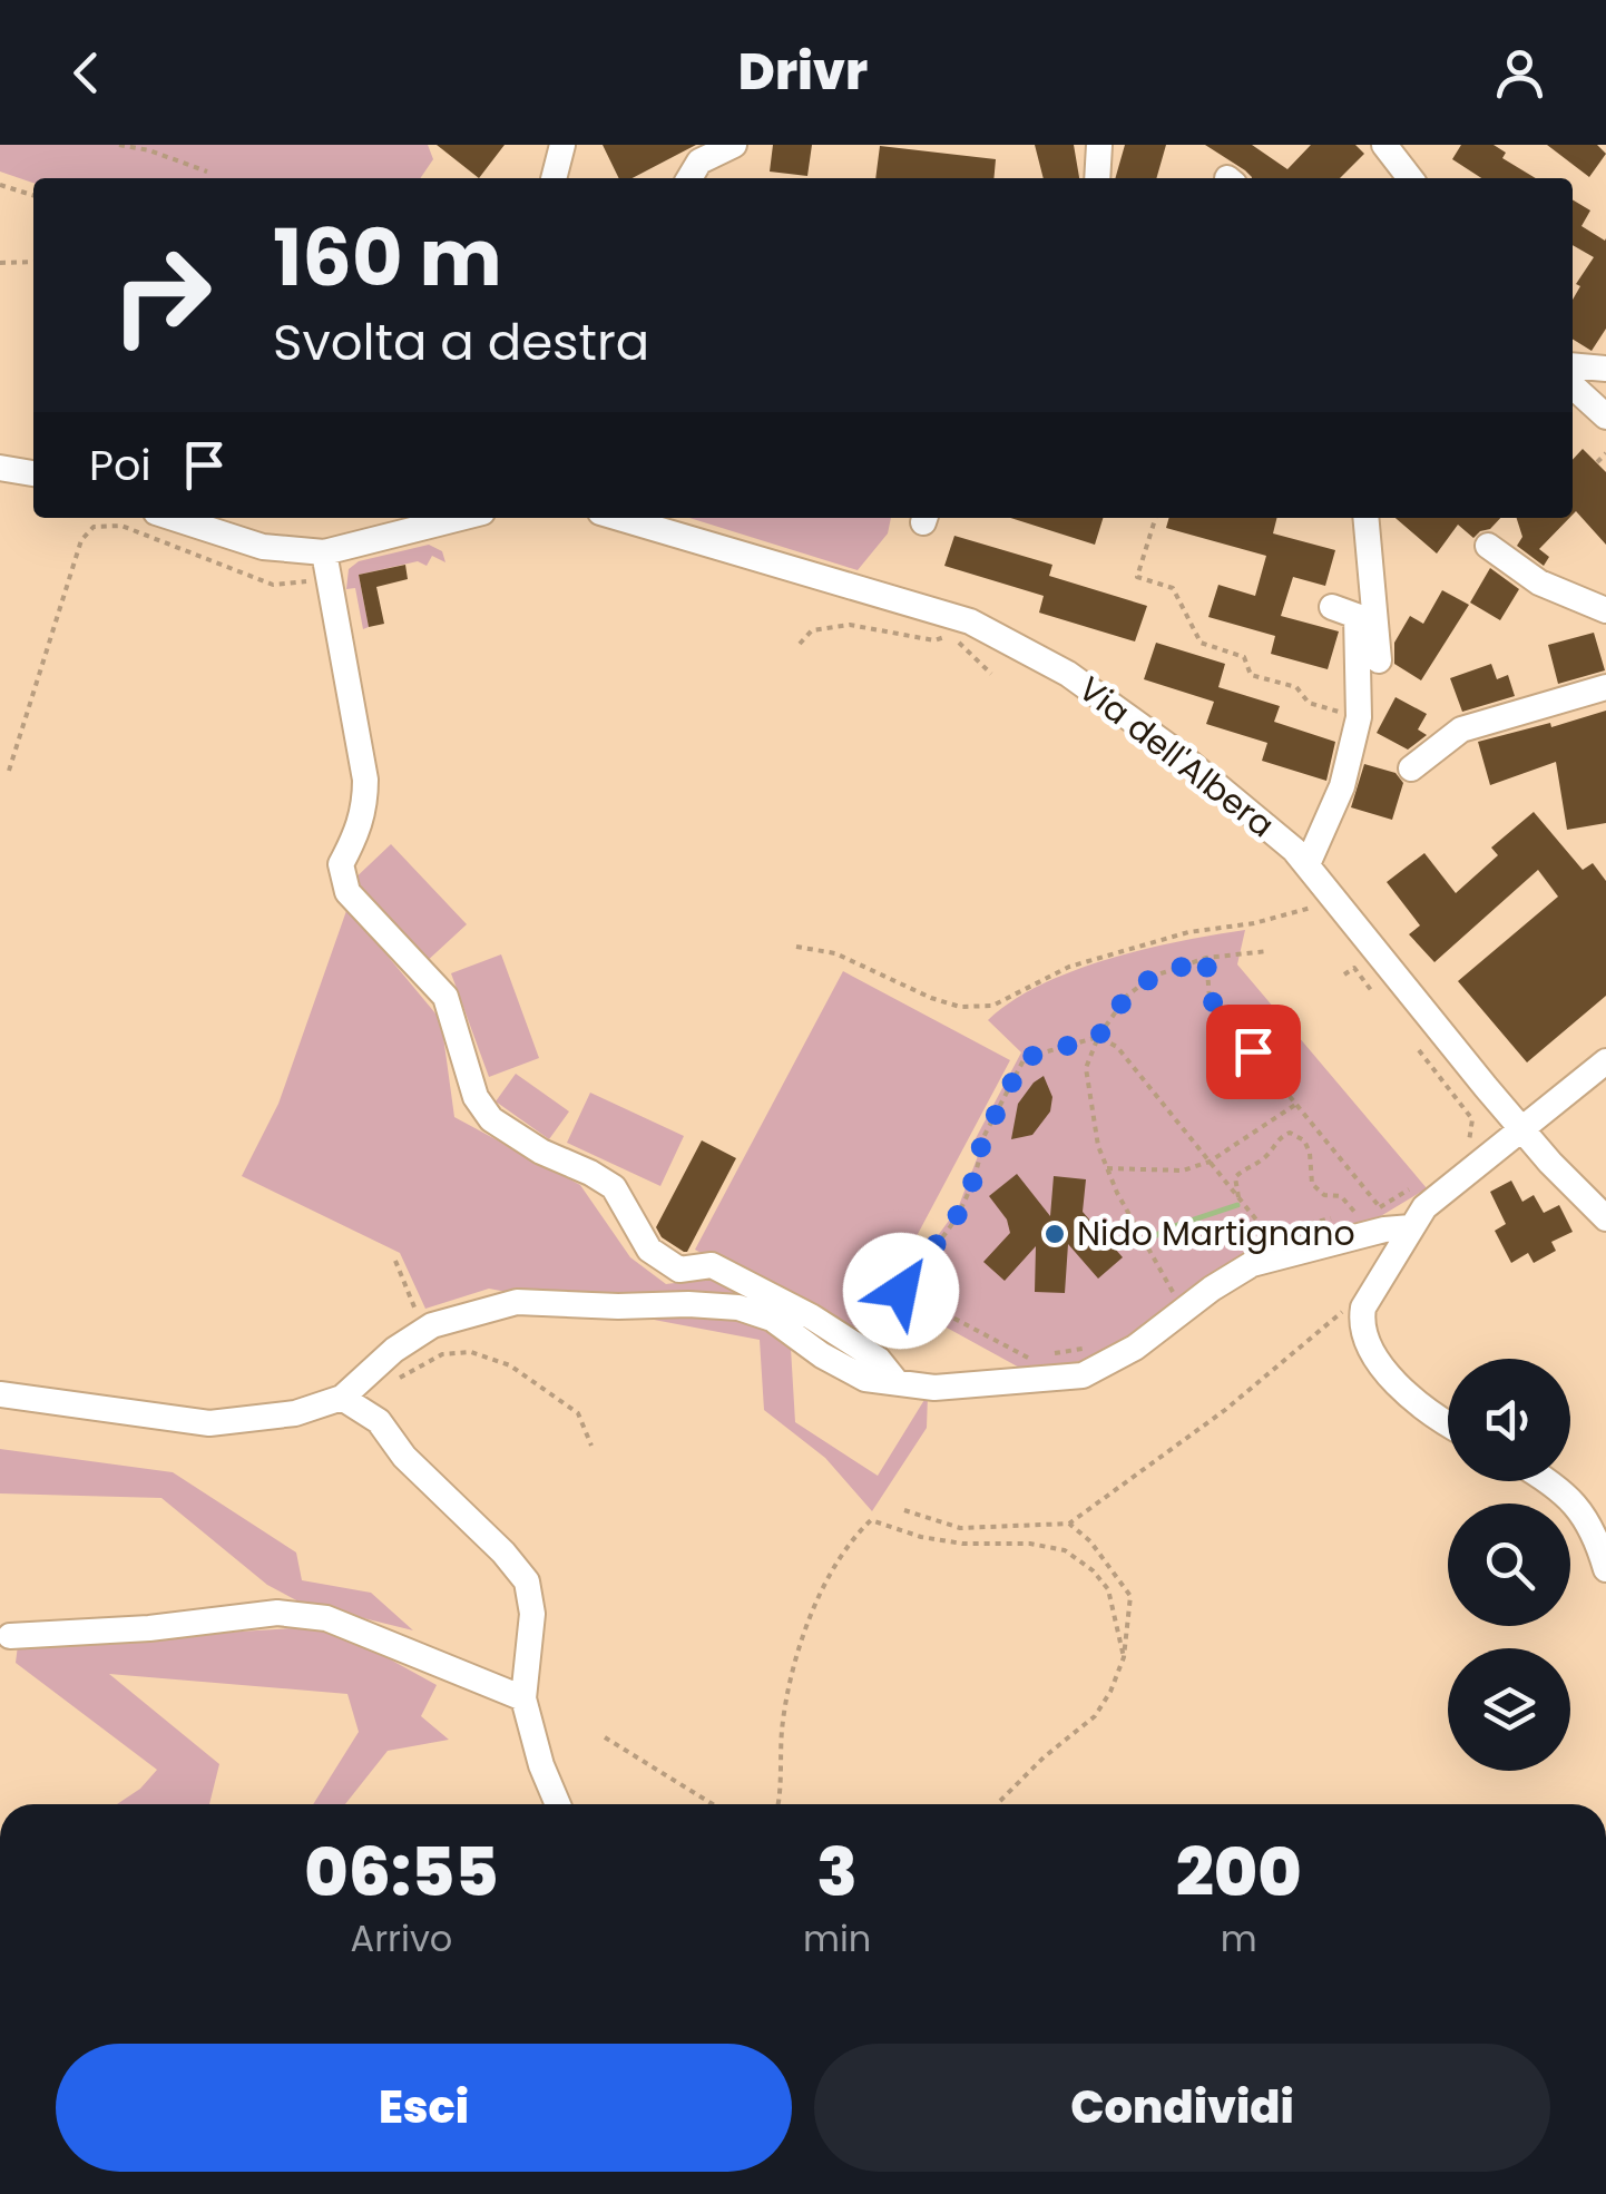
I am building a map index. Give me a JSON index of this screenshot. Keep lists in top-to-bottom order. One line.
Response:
{"streets":{"street":["Via dell'Albera"]},"places":["Nido Martignano"],"page":{"header":"Drivr","turn":["160 m","Svolta a destra"],"then":"Poi","eta":["06:55","Arrivo","3","min","200","m"],"buttons":["Esci","Condividi"]}}
